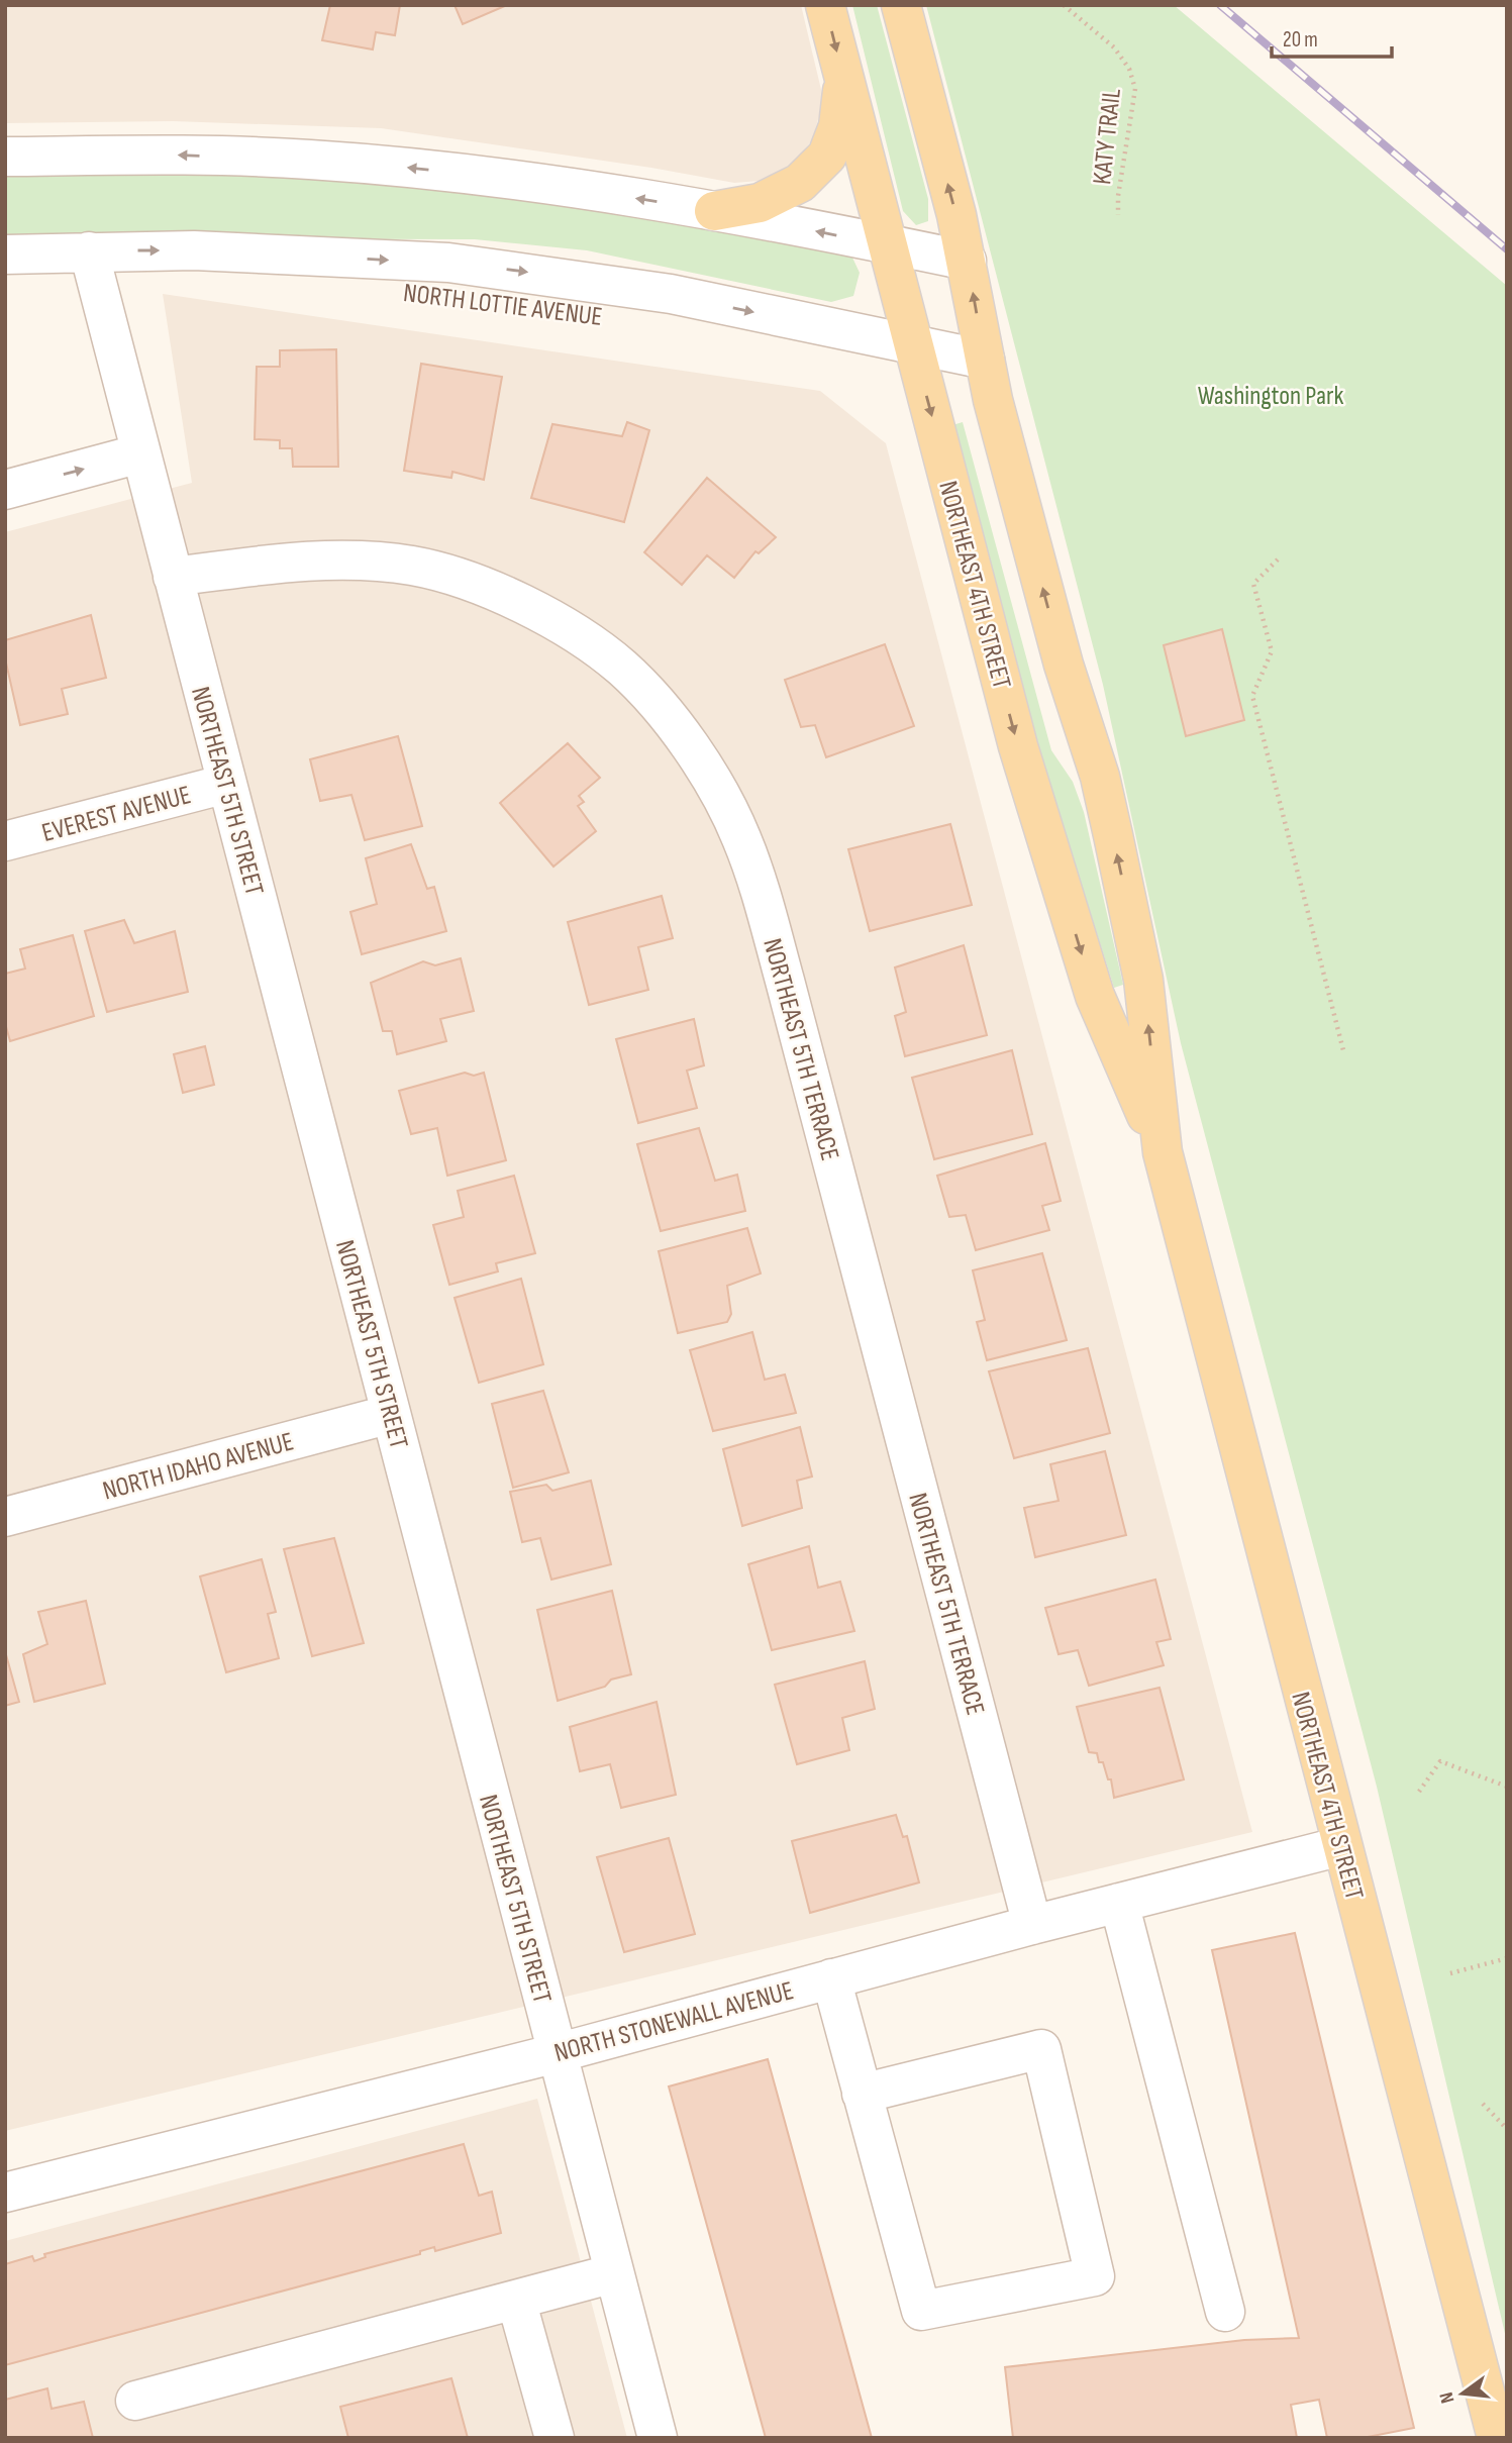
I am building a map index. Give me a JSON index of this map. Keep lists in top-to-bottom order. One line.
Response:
{"streets":{"main road":["NORTHEAST 4TH STREET"],"street":["NORTH LOTTIE AVENUE","NORTHEAST 5TH STREET","EVEREST AVENUE","NORTHEAST 5TH TERRACE","NORTH IDAHO AVENUE","NORTH STONEWALL AVENUE"],"path":["KATY TRAIL"]},"crossings":[["NORTH LOTTIE AVENUE","NORTHEAST 4TH STREET"],["NORTH LOTTIE AVENUE","NORTHEAST 5TH STREET"],["NORTHEAST 4TH STREET","NORTH STONEWALL AVENUE"],["NORTHEAST 5TH STREET","EVEREST AVENUE"],["NORTHEAST 5TH STREET","NORTHEAST 5TH TERRACE"],["NORTHEAST 5TH STREET","NORTH IDAHO AVENUE"],["NORTHEAST 5TH STREET","NORTH STONEWALL AVENUE"],["NORTHEAST 5TH TERRACE","NORTH STONEWALL AVENUE"]],"parks":["Washington Park"],"scale_bar":"20 m","north":"left"}
